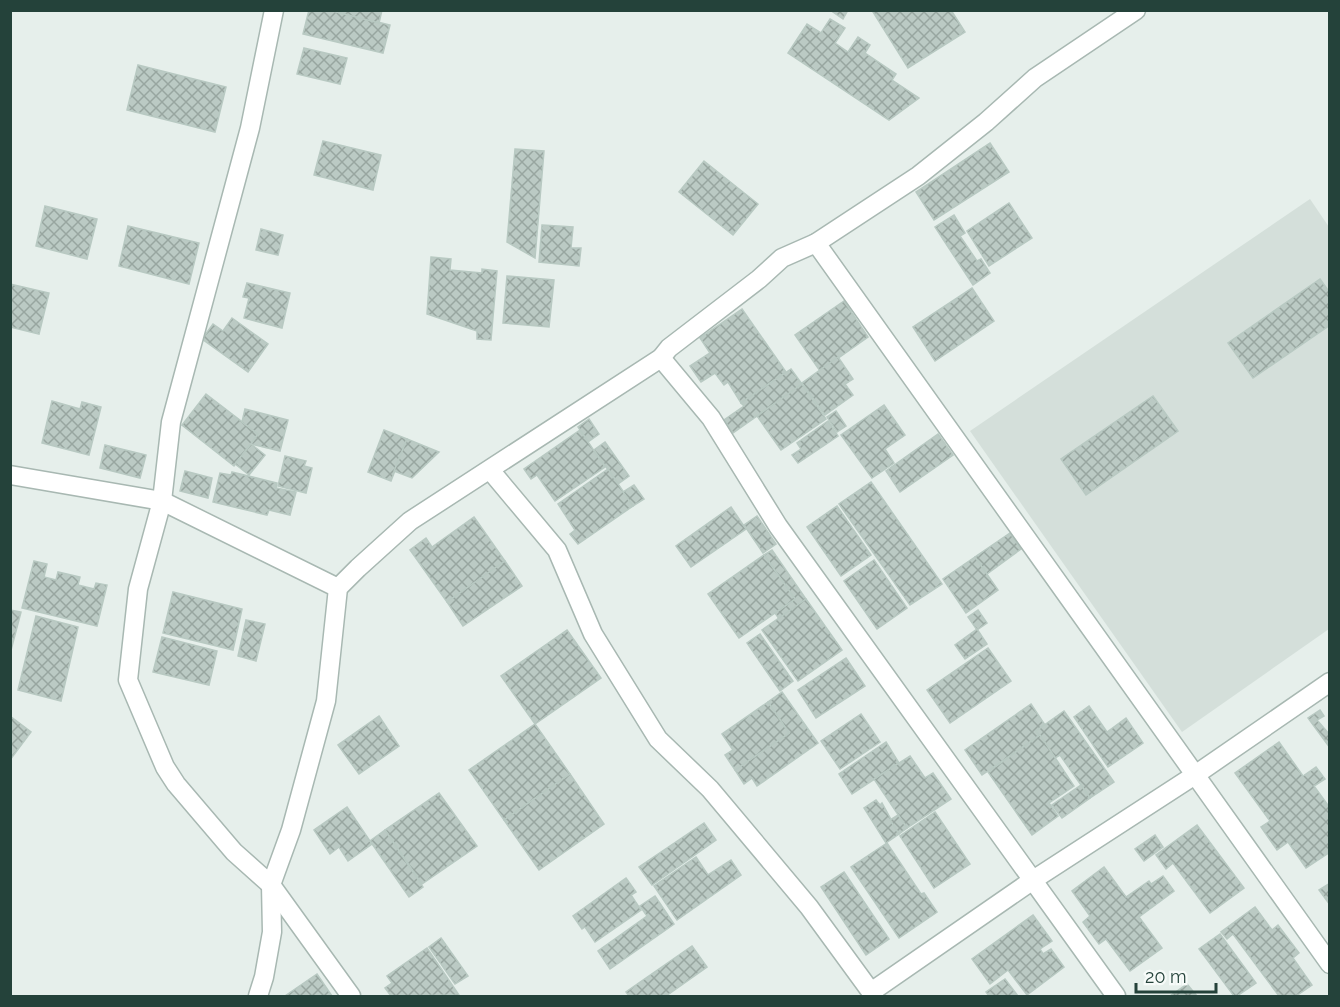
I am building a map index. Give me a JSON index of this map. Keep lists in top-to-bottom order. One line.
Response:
{"scale_bar":"20 m"}
